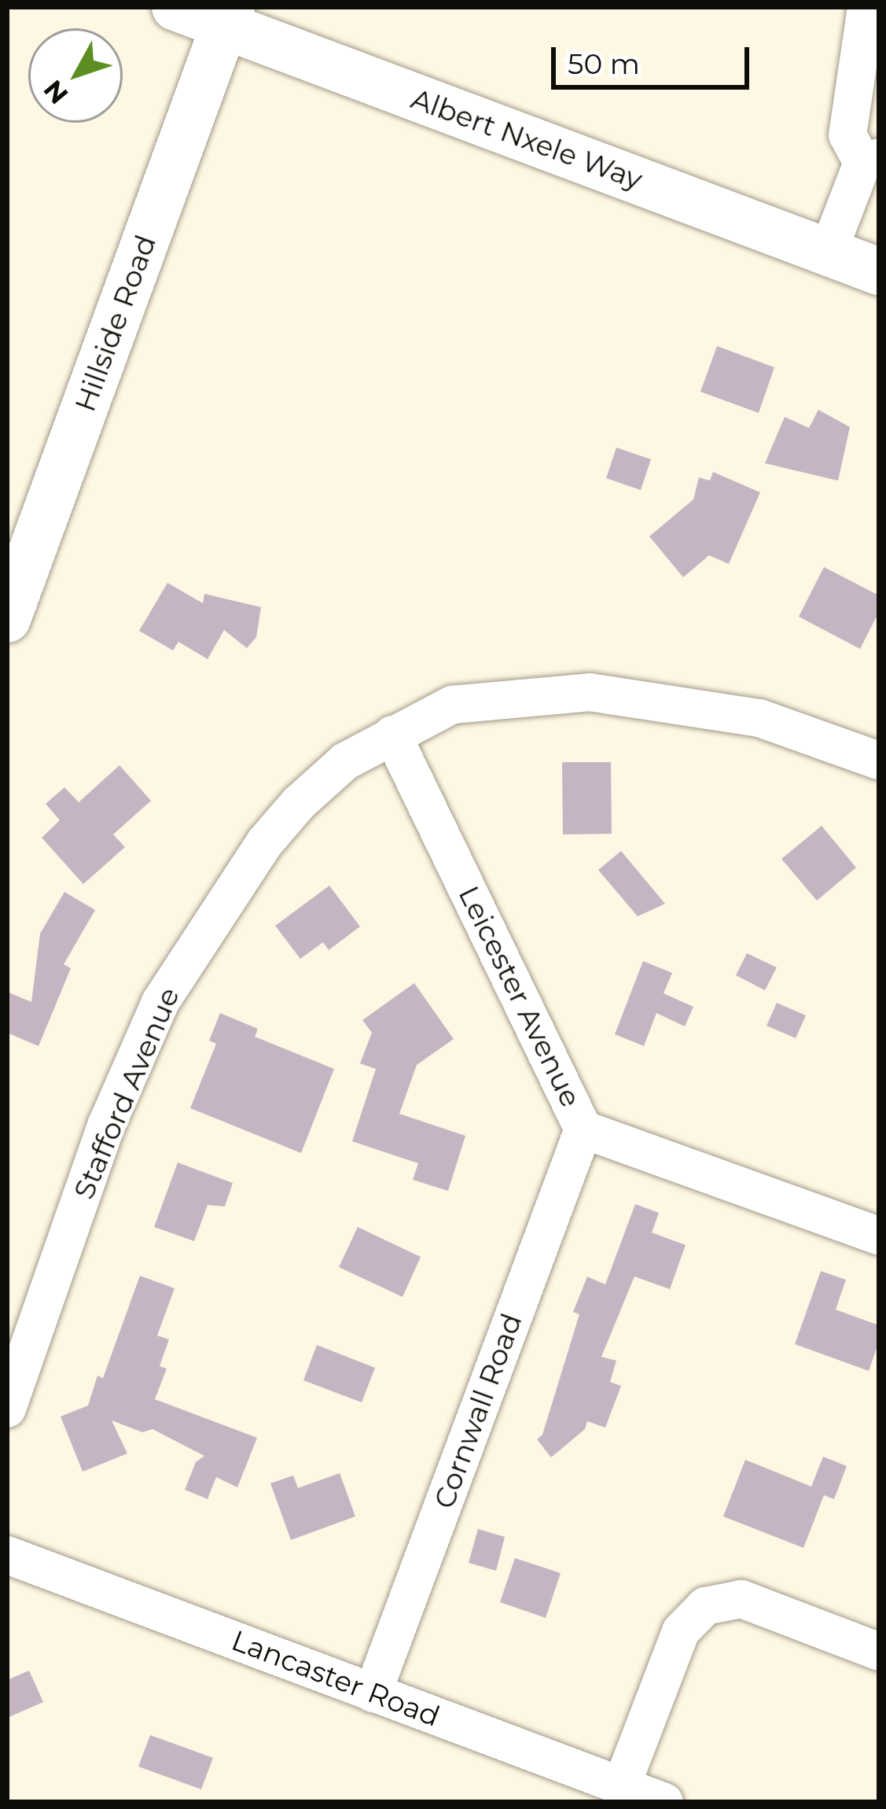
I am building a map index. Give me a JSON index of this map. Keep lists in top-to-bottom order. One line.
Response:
{"streets":{"main road":["Albert Nxele Way","Hillside Road"],"street":["Leicester Avenue","Stafford Avenue","Cornwall Road","Lancaster Road"]},"crossings":[["Albert Nxele Way","Hillside Road"],["Leicester Avenue","Stafford Avenue"],["Leicester Avenue","Cornwall Road"],["Cornwall Road","Lancaster Road"]],"scale_bar":"50 m","north":"bottom left"}
